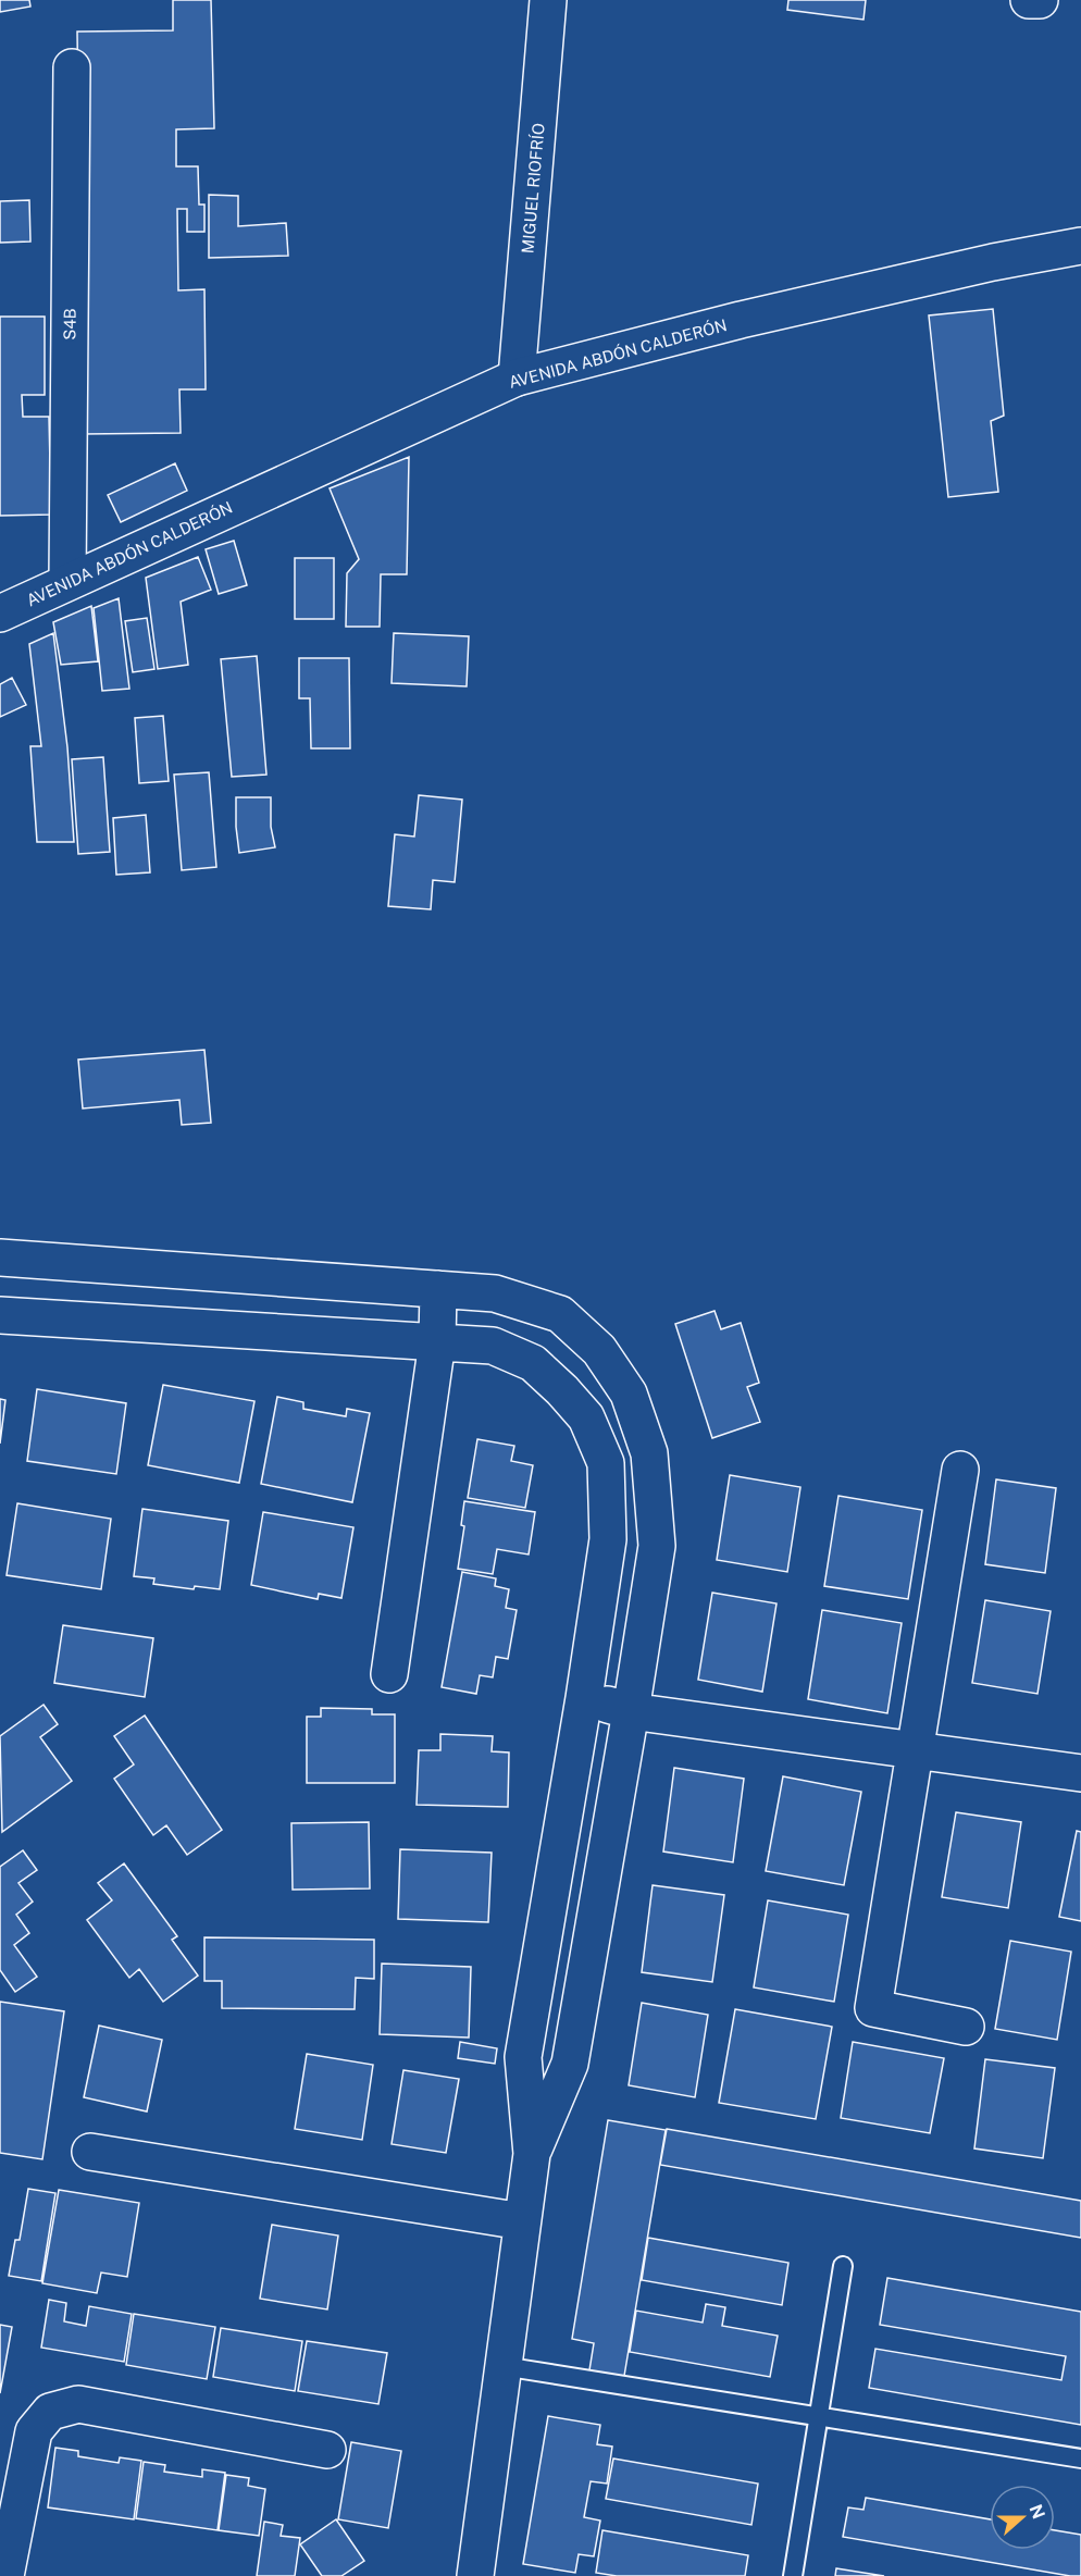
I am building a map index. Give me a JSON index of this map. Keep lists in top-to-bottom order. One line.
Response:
{"streets":{"street":["MIGUEL RIOFRÍO","S4B","AVENIDA ABDÓN CALDERÓN"]},"crossings":[["MIGUEL RIOFRÍO","AVENIDA ABDÓN CALDERÓN"],["S4B","AVENIDA ABDÓN CALDERÓN"]],"north":"right"}
